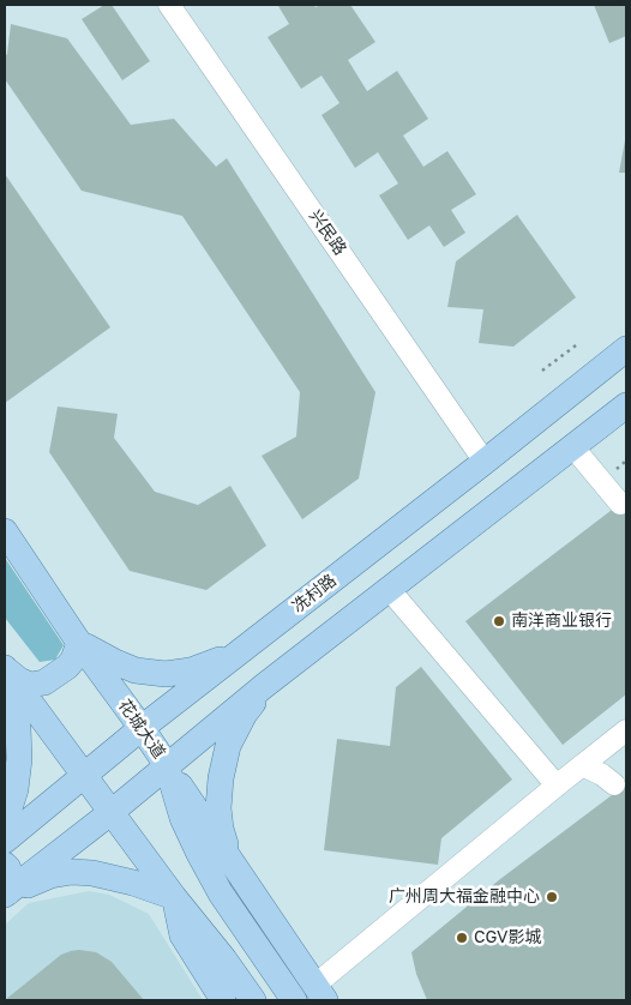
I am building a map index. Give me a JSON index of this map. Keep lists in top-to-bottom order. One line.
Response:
{"streets":{"main road":["冼村路","花城大道"],"street":["兴民路"]},"crossings":[["兴民路","冼村路"],["冼村路","花城大道"]],"places":["南洋商业银行","广州周大福金融中心","CGV影城"]}
